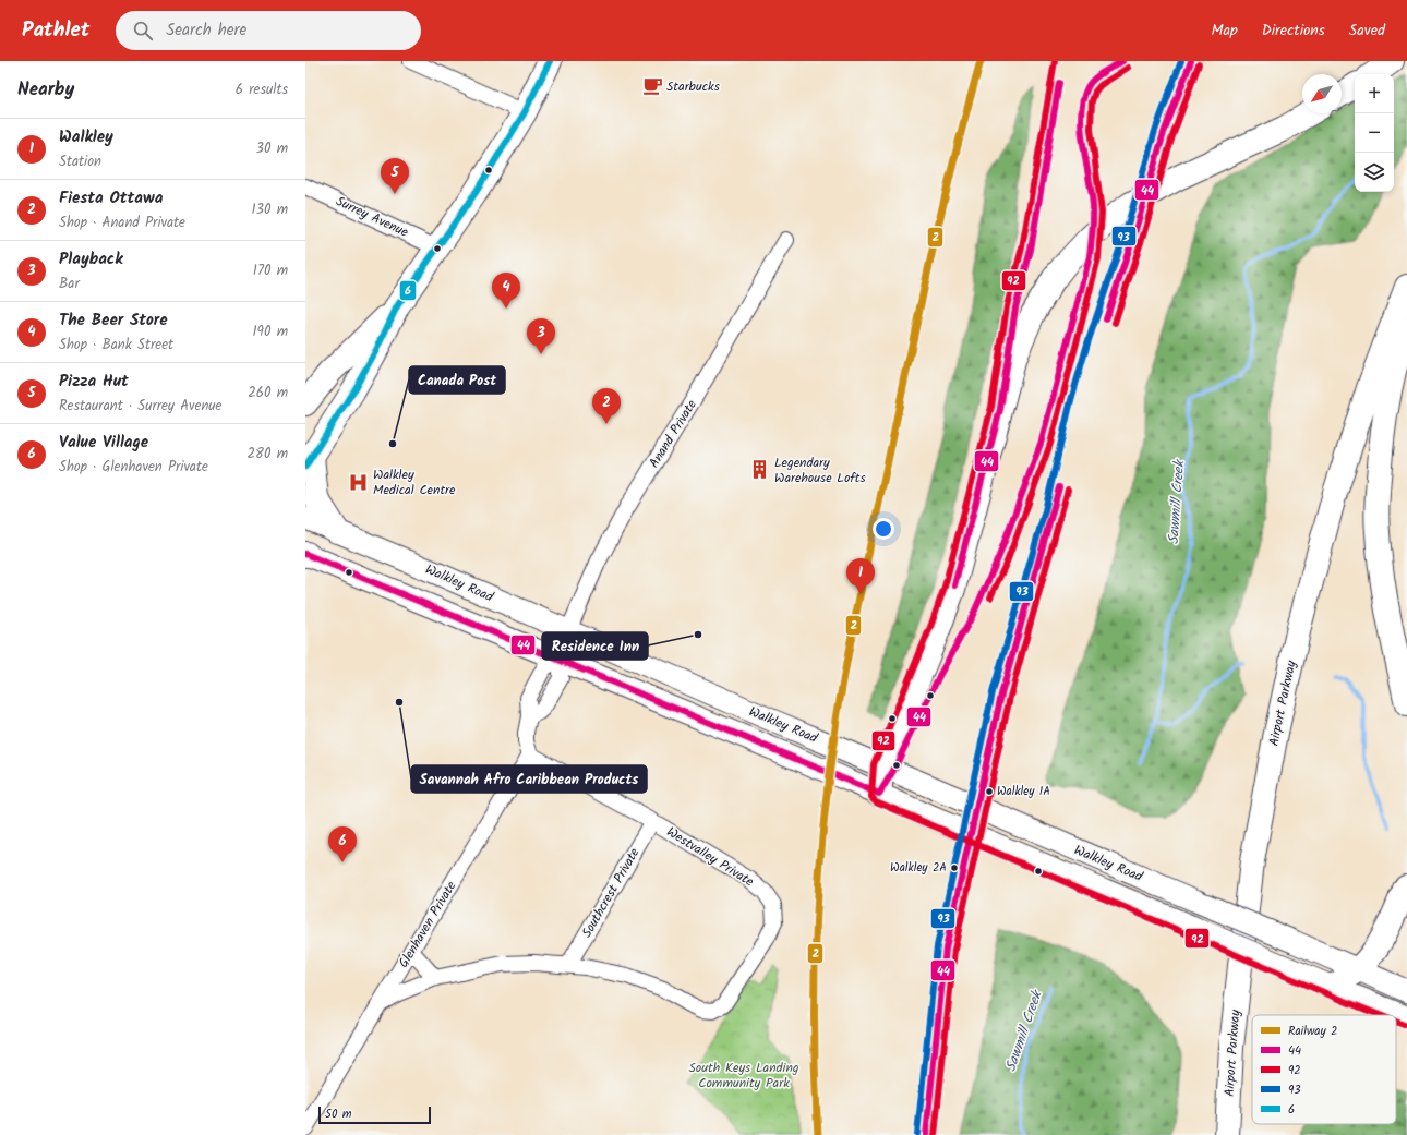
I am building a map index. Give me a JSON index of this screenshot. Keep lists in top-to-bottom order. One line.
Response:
{"streets":{"main road":["Walkley Road","Airport Parkway"],"street":["Surrey Avenue","Anand Private","Westvalley Private","Southcrest Private","Glenhaven Private"]},"crossings":[["Anand Private","Walkley Road"],["Westvalley Private","Southcrest Private"],["Westvalley Private","Glenhaven Private"]],"water":["Sawmill Creek"],"parks":["South Keys Landing Community Park"],"places":{"cafe":["Starbucks"],"other":["Canada Post","Residence Inn","Savannah Afro Caribbean Products","Walkley 1A","Walkley 2A"],"building":["Legendary Warehouse Lofts"],"hospital":["Walkley Medical Centre"]},"lines":["rail line 2","transit line 44","transit line 92","transit line 93","transit line 6"],"legend":["Railway 2","44","92","93","6"],"scale_bar":"50 m","north":"bottom left","page":{"header":"Pathlet","search":"Search here","nav":["Map","Directions","Saved"],"heading":["Nearby","6 results"],"map_buttons":["+","−"],"list":[{"mark":"1","name":"Walkley","note":"Station","value":"30 m"},{"mark":"2","name":"Fiesta Ottawa","note":"Shop · Anand Private","value":"130 m"},{"mark":"3","name":"Playback","note":"Bar","value":"170 m"},{"mark":"4","name":"The Beer Store","note":"Shop · Bank Street","value":"190 m"},{"mark":"5","name":"Pizza Hut","note":"Restaurant · Surrey Avenue","value":"260 m"},{"mark":"6","name":"Value Village","note":"Shop · Glenhaven Private","value":"280 m"}],"pins":["5","4","3","2","1","6"],"scale":"50 m"}}
